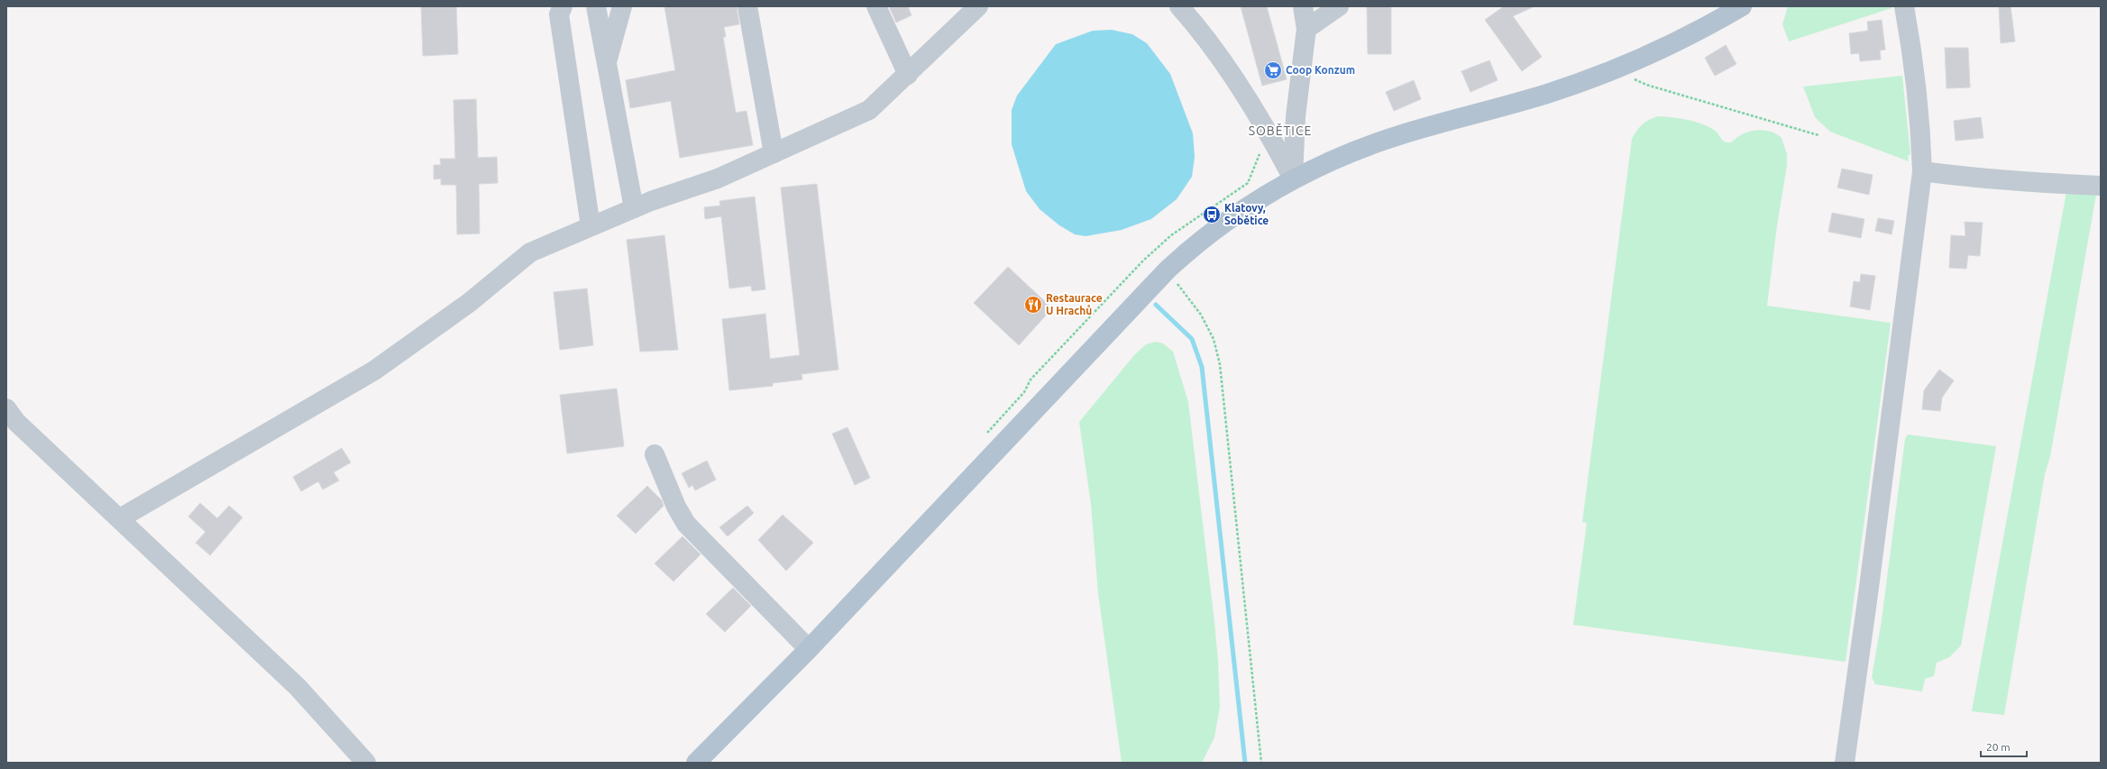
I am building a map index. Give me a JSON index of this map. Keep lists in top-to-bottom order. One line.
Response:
{"districts":["SOBĚTICE"],"places":{"supermarket":["Coop Konzum"],"bus stop":["Klatovy, Sobětice"],"restaurant":["Restaurace U Hrachů"]},"scale_bar":"20 m"}
